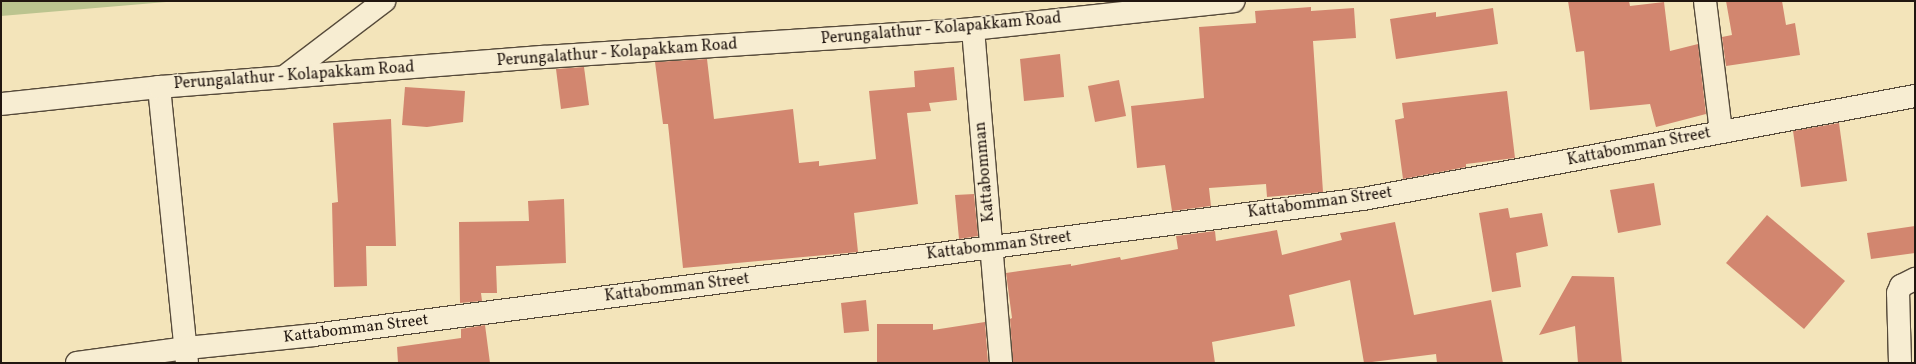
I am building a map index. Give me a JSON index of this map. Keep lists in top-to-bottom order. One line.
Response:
{"streets":{"street":["Perungalathur - Kolapakkam Road","Kattabomman Street","Kattabomman"]},"crossings":[["Perungalathur - Kolapakkam Road","Kattabomman"],["Kattabomman Street","Kattabomman"]]}
